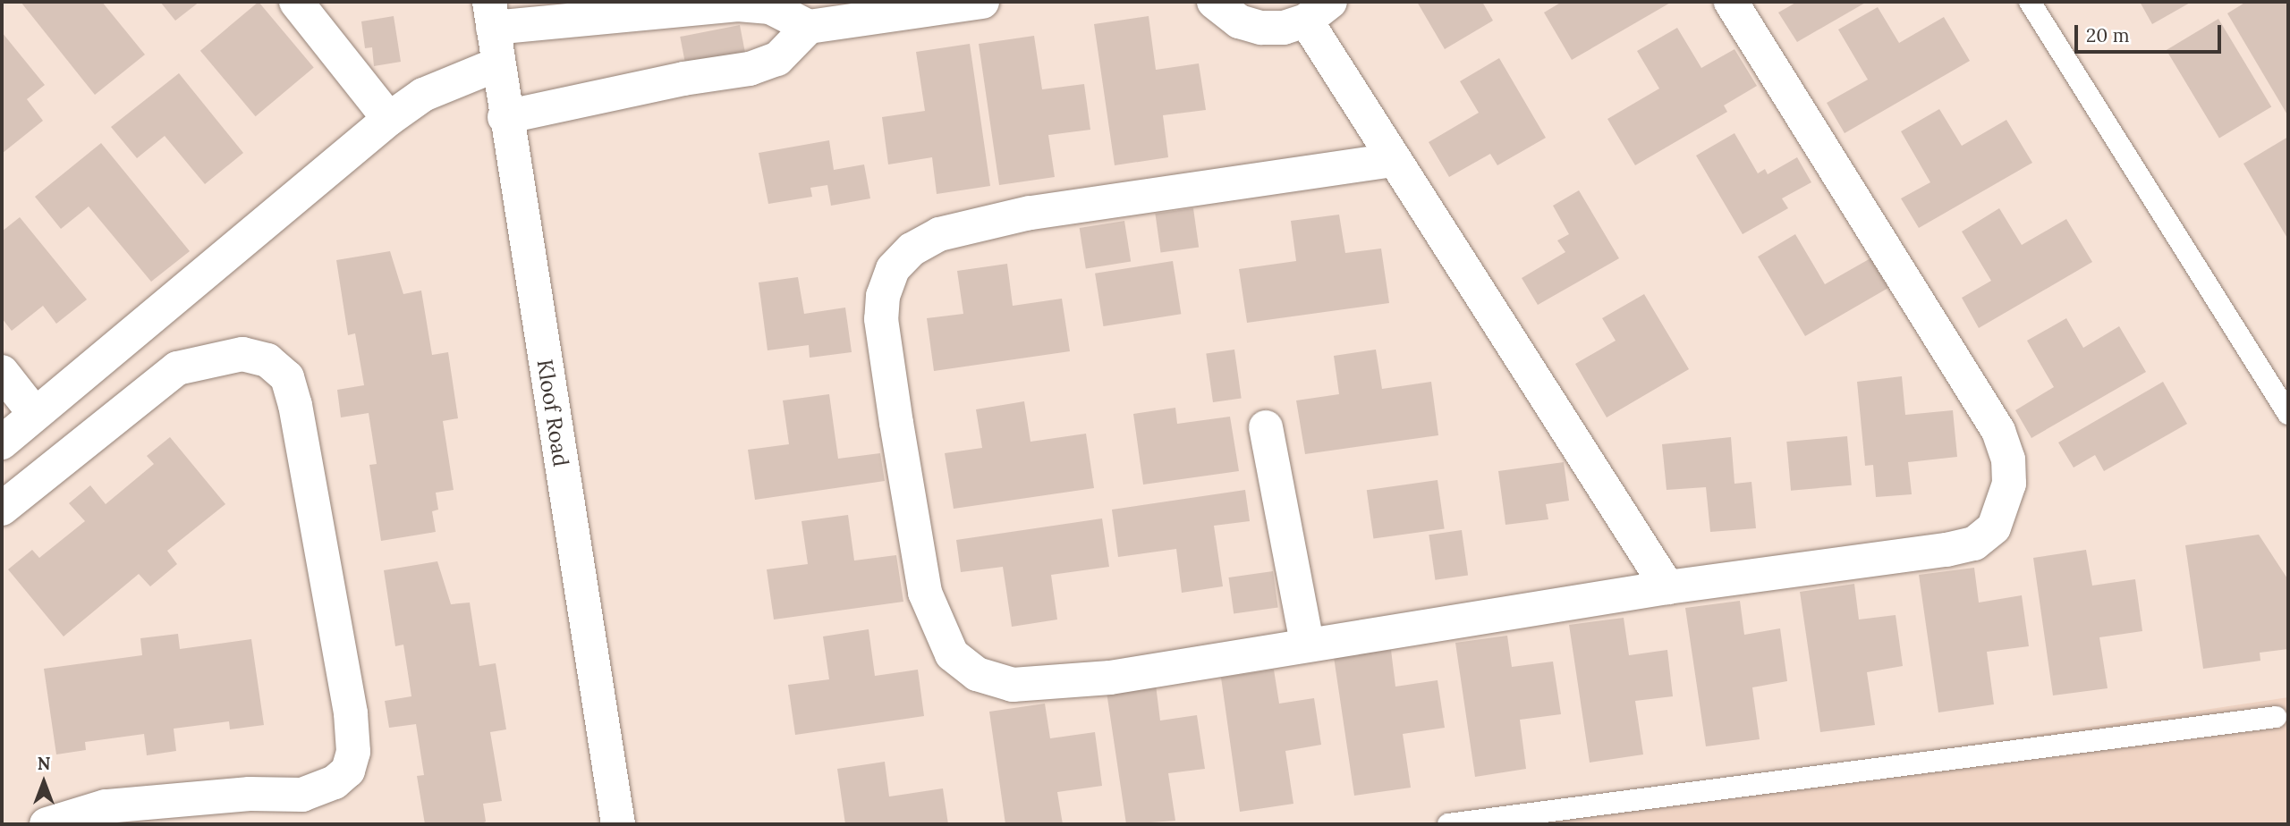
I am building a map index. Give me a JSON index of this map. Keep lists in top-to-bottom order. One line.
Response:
{"streets":{"street":["Kloof Road"]},"scale_bar":"20 m","north":"top"}
